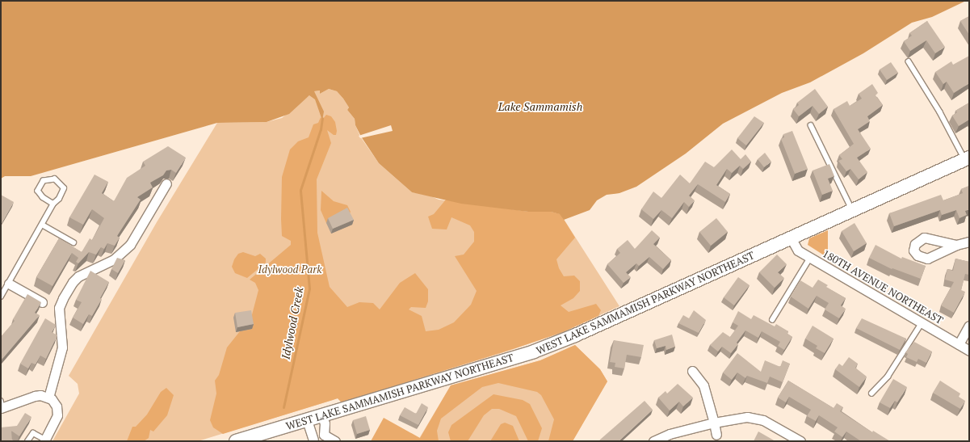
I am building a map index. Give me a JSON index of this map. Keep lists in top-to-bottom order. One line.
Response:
{"streets":{"main road":["WEST LAKE SAMMAMISH PARKWAY NORTHEAST"],"street":["180TH AVENUE NORTHEAST"]},"crossings":[["180TH AVENUE NORTHEAST","WEST LAKE SAMMAMISH PARKWAY NORTHEAST"]],"water":["Lake Sammamish","Idylwood Creek"],"parks":["Idylwood Park"]}
